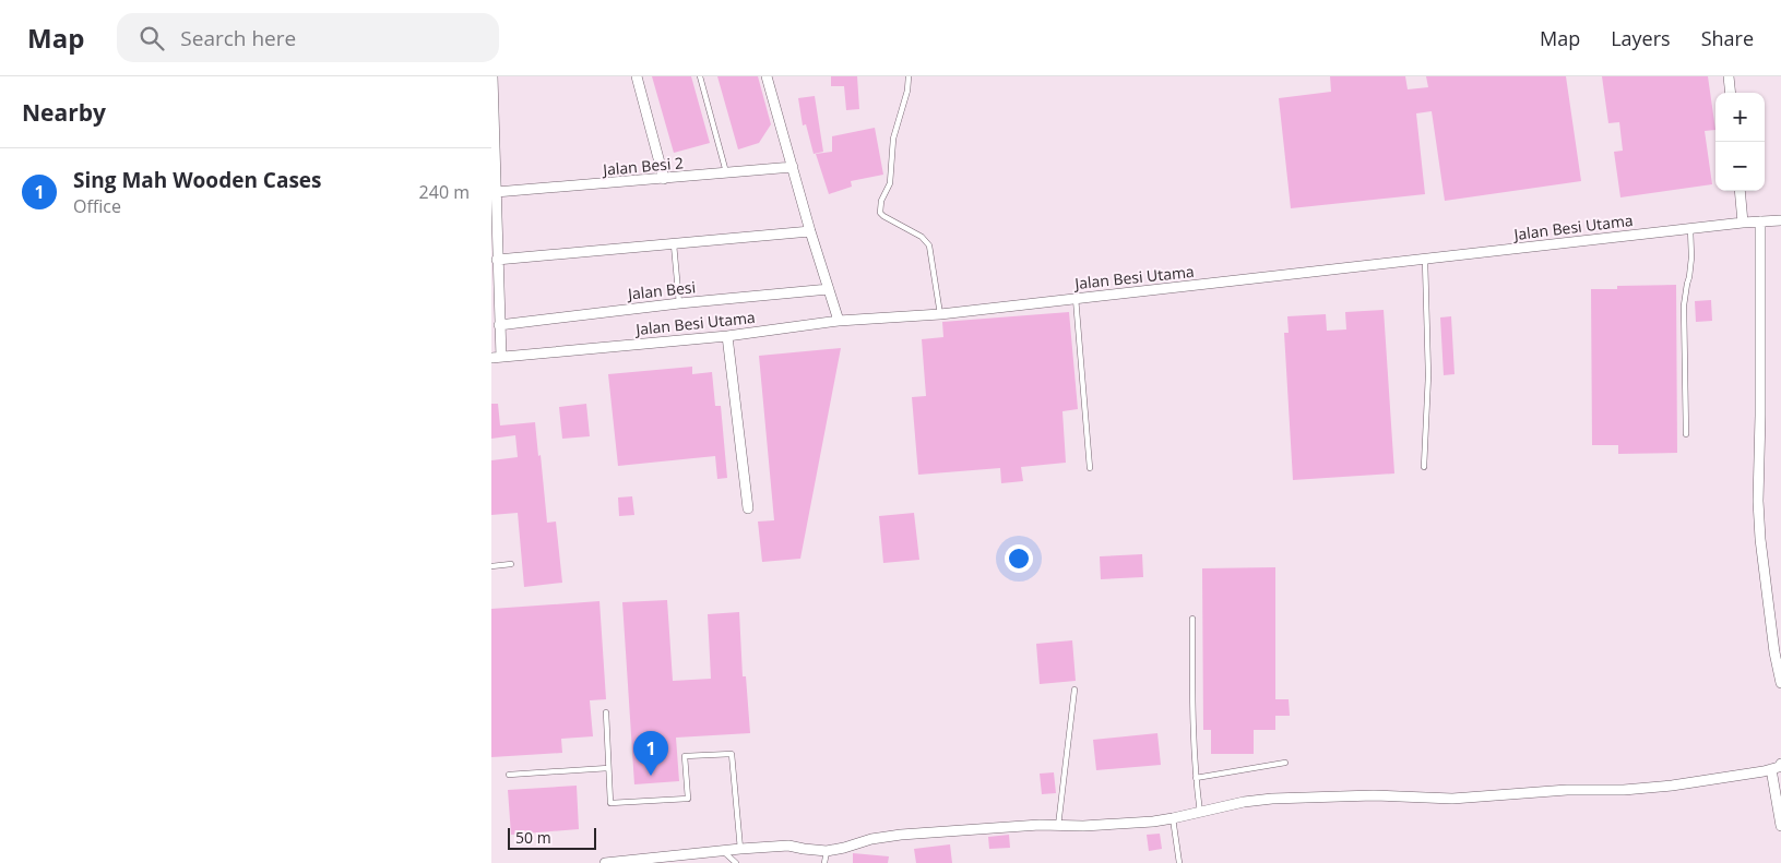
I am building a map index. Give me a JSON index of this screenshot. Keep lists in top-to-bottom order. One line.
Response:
{"streets":{"street":["Jalan Besi 2","Jalan Besi Utama","Jalan Besi"]},"scale_bar":"50 m","page":{"header":"Map","search":"Search here","nav":["Map","Layers","Share"],"heading":"Nearby","map_buttons":["+","−"],"list":[{"mark":"1","name":"Sing Mah Wooden Cases","note":"Office","value":"240 m"}],"pins":"1","scale":"50 m"}}
